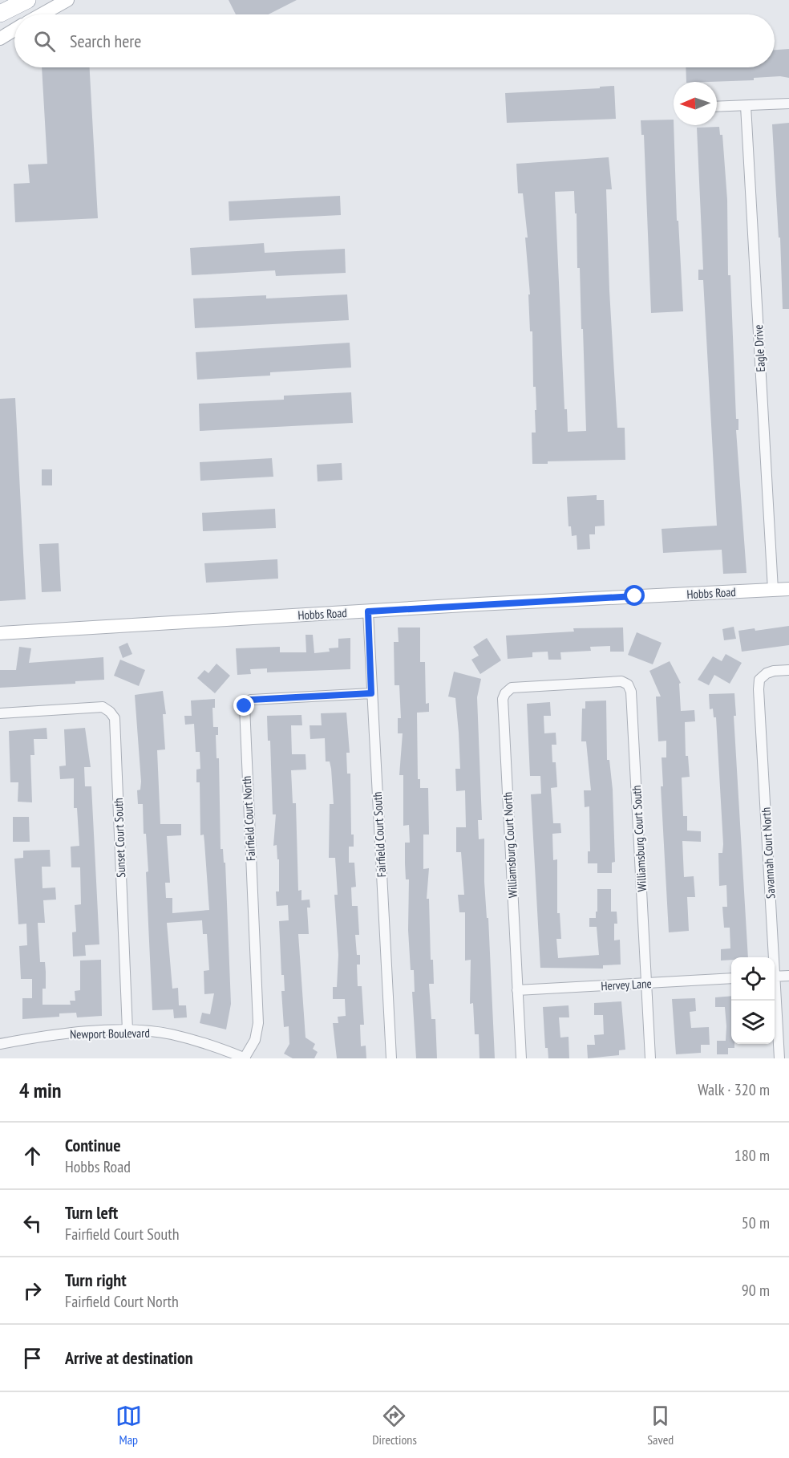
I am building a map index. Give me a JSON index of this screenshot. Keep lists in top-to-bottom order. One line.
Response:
{"streets":{"street":["Eagle Drive","Hobbs Road","Fairfield Court North","Fairfield Court South","Sunset Court South","Williamsburg Court South","Williamsburg Court North","Savannah Court North","Hervey Lane","Newport Boulevard"]},"crossings":[["Eagle Drive","Hobbs Road"],["Hobbs Road","Fairfield Court South"],["Fairfield Court North","Fairfield Court South"],["Fairfield Court North","Newport Boulevard"],["Sunset Court South","Newport Boulevard"],["Williamsburg Court South","Williamsburg Court North"],["Williamsburg Court South","Hervey Lane"],["Williamsburg Court North","Hervey Lane"]],"north":"left","page":{"search":"Search here","heading":["4 min","Walk · 320 m"],"list":[["Continue","Hobbs Road","180 m"],["Turn left","Fairfield Court South","50 m"],["Turn right","Fairfield Court North","90 m"],"Arrive at destination"],"nav":["Map","Directions","Saved"]}}
